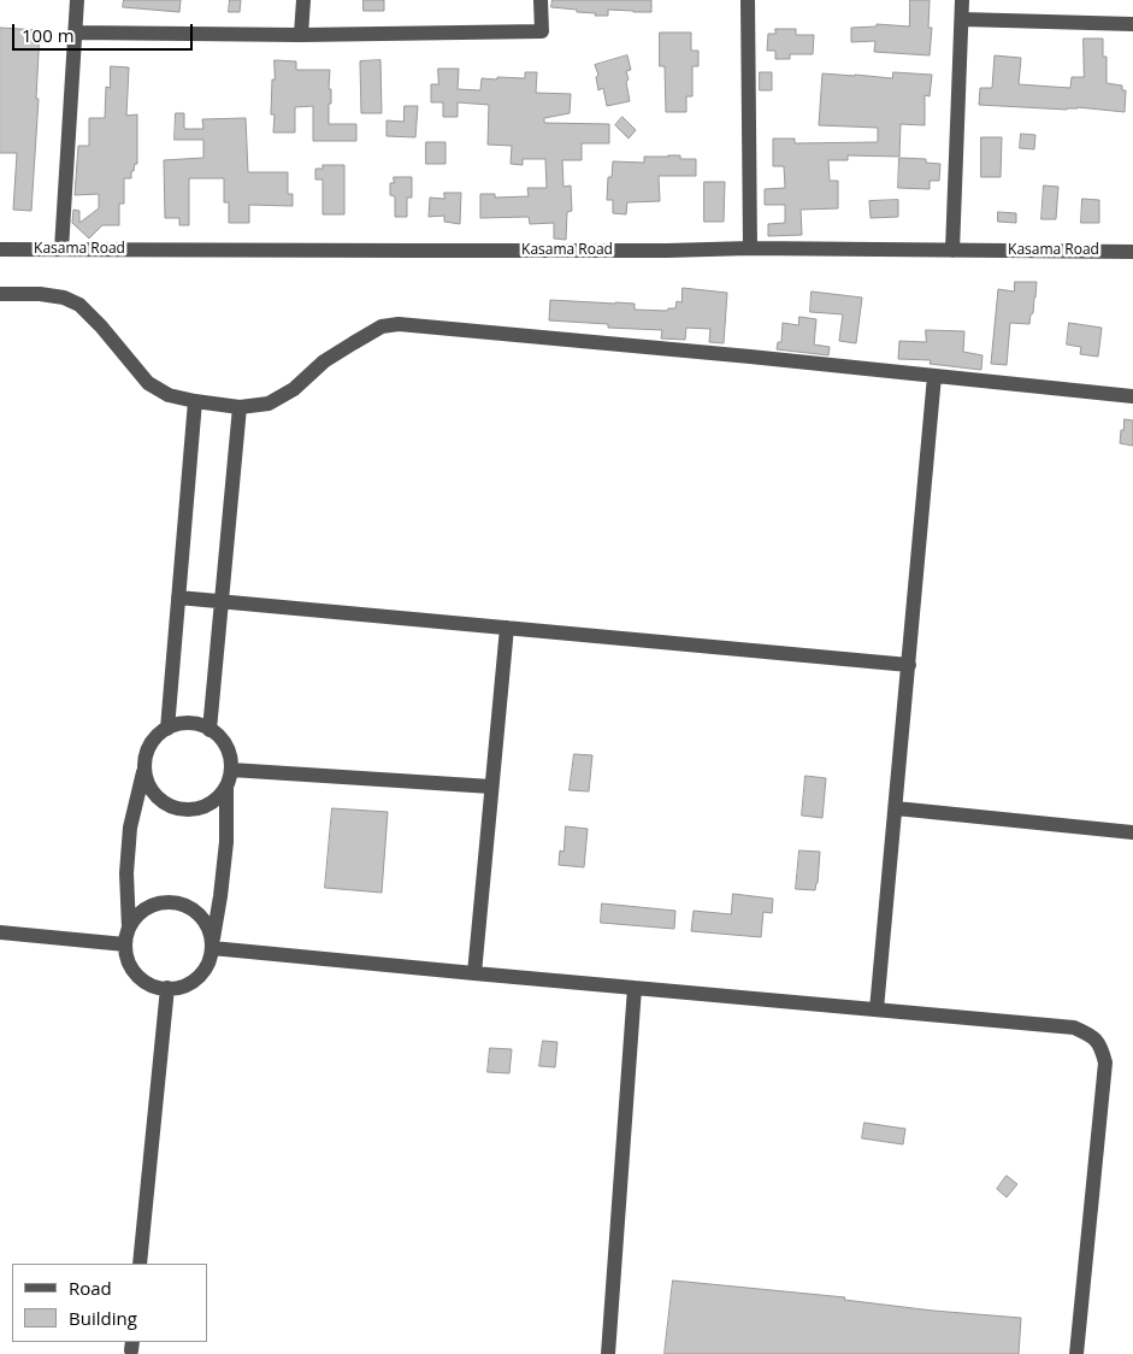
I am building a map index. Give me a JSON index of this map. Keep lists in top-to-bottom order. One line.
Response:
{"streets":{"street":["Kasama Road"]},"legend":["Road","Building"],"scale_bar":"100 m"}
